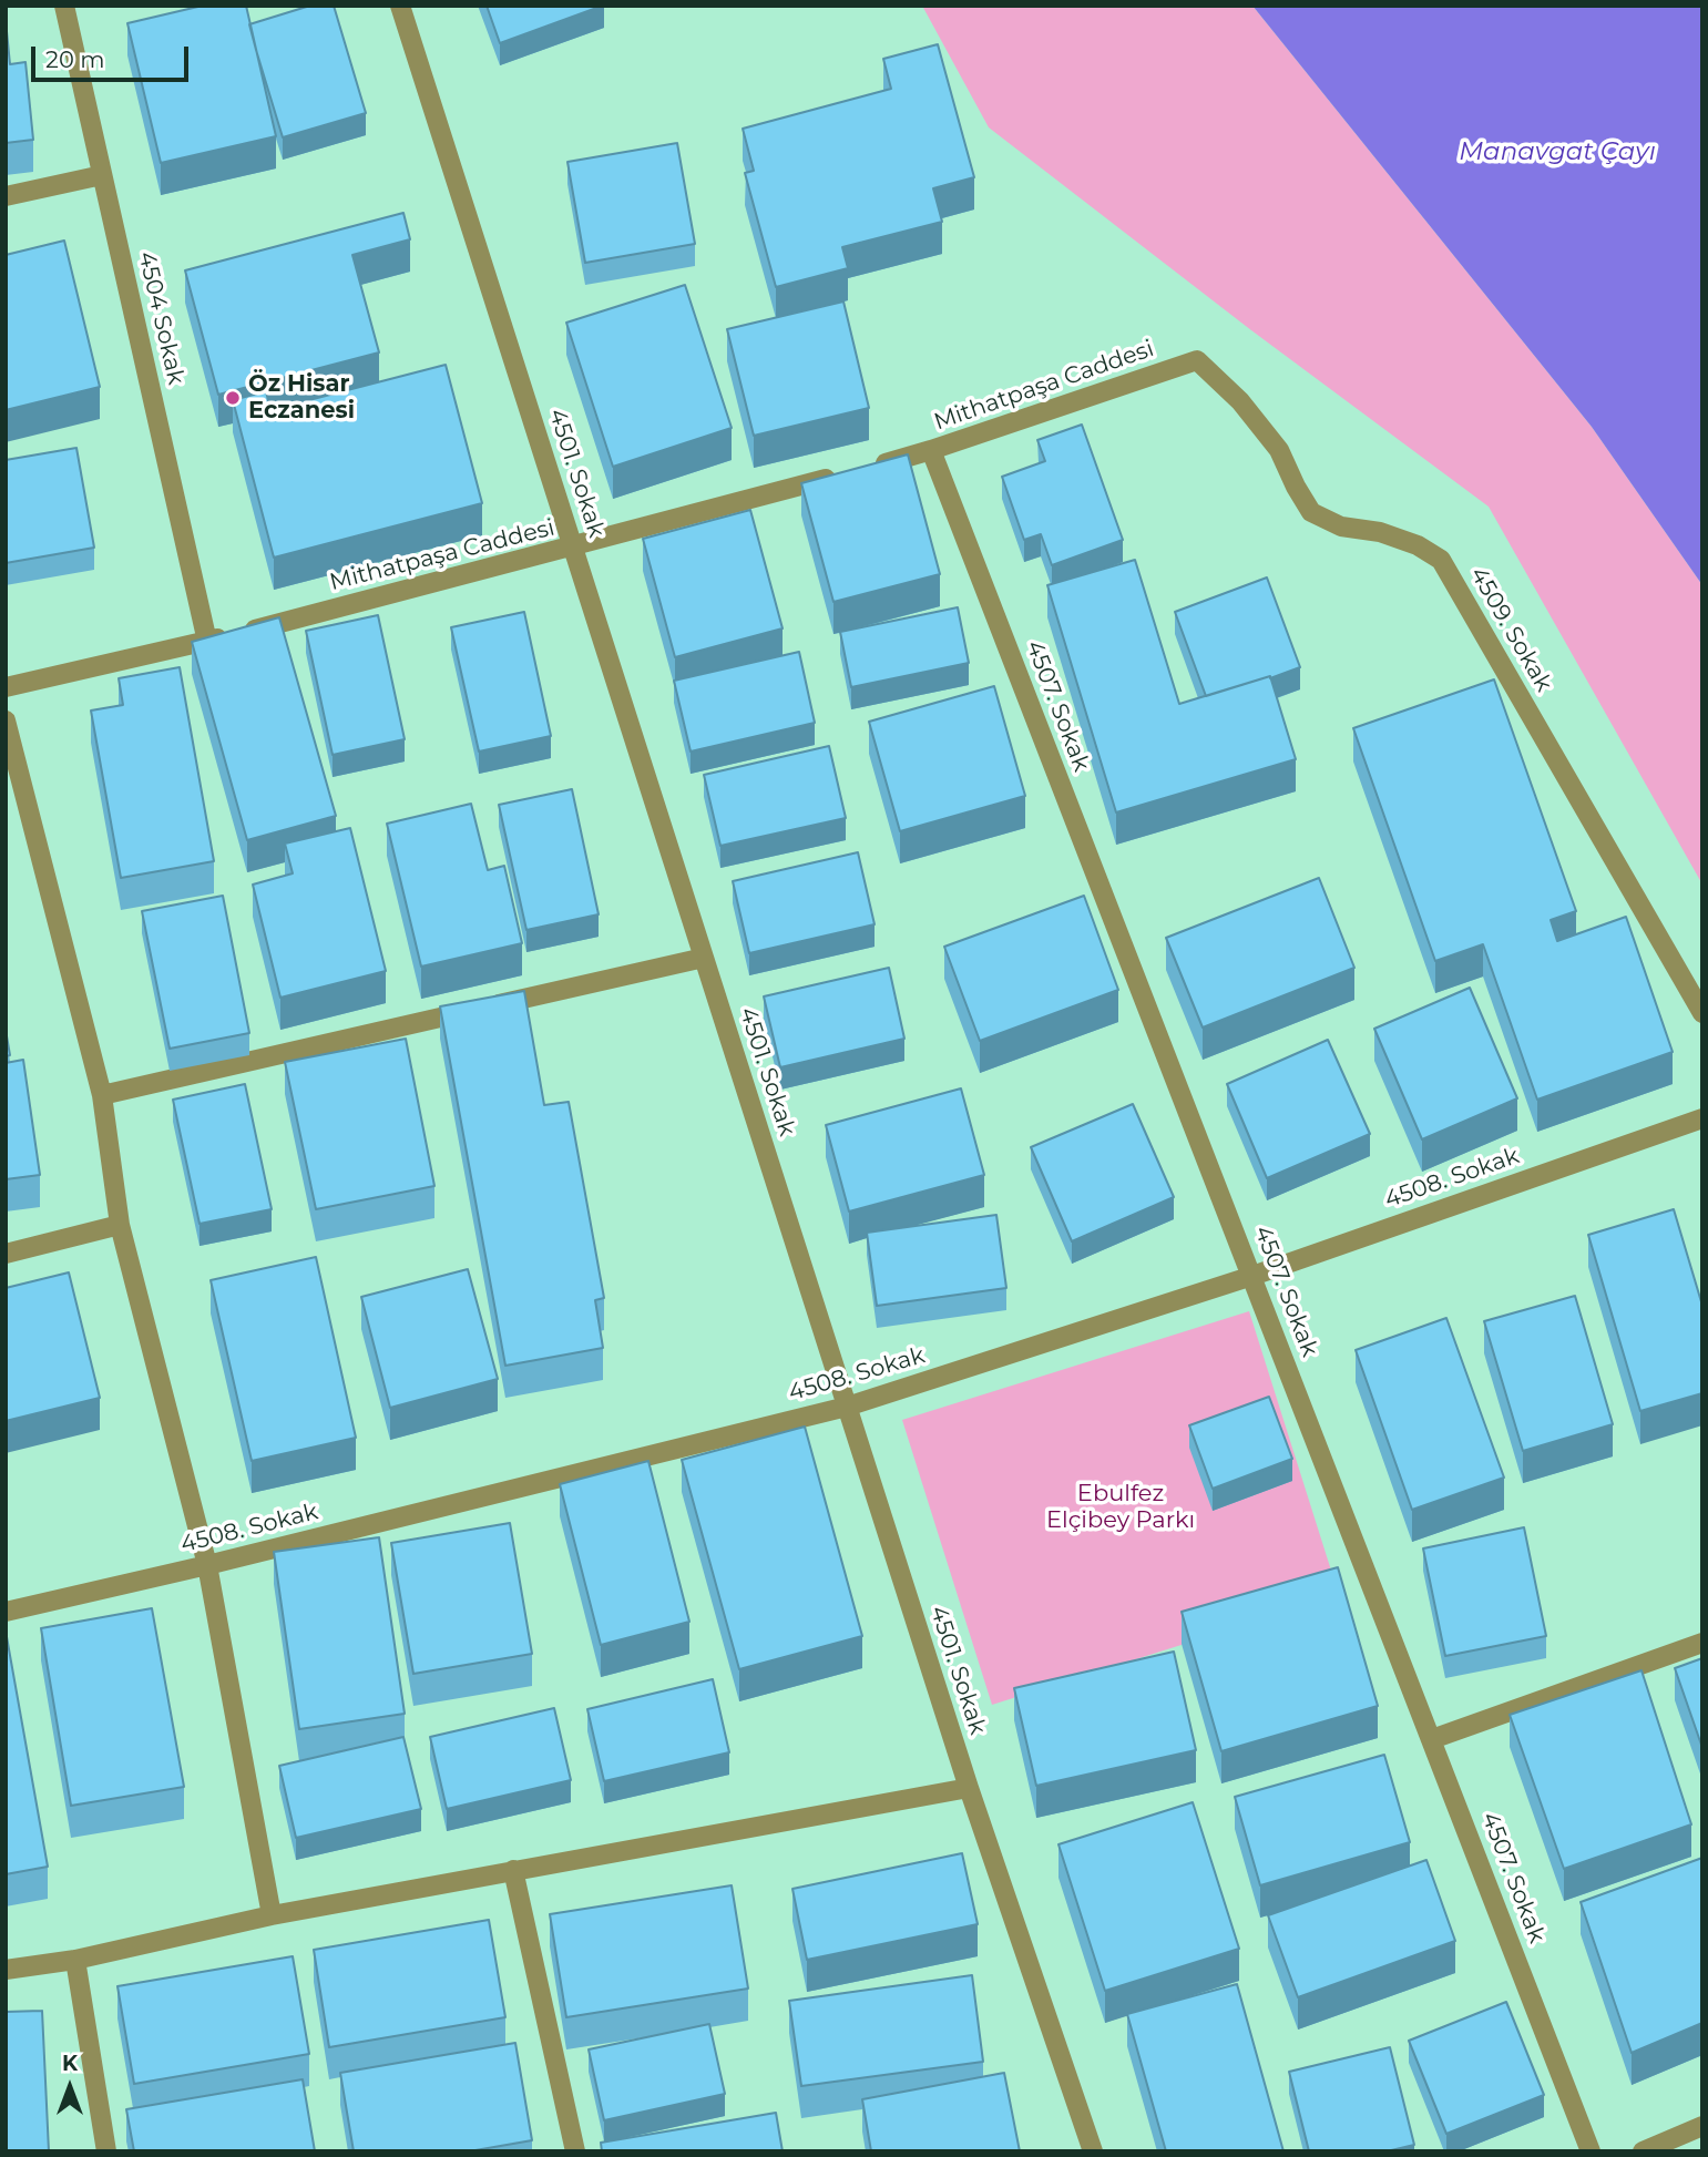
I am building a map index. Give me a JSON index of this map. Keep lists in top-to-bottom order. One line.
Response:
{"streets":{"street":["4504 Sokak","Mithatpaşa Caddesi","4501. Sokak","4509. Sokak","4507. Sokak","4508. Sokak"]},"crossings":[["4504 Sokak","Mithatpaşa Caddesi"],["Mithatpaşa Caddesi","4501. Sokak"],["Mithatpaşa Caddesi","4509. Sokak"],["Mithatpaşa Caddesi","4507. Sokak"],["4501. Sokak","4508. Sokak"],["4507. Sokak","4508. Sokak"]],"water":["Manavgat Çayı"],"parks":["Ebulfez Elçibey Parkı"],"places":["Öz Hisar Eczanesi"],"scale_bar":"20 m","north":"top"}
